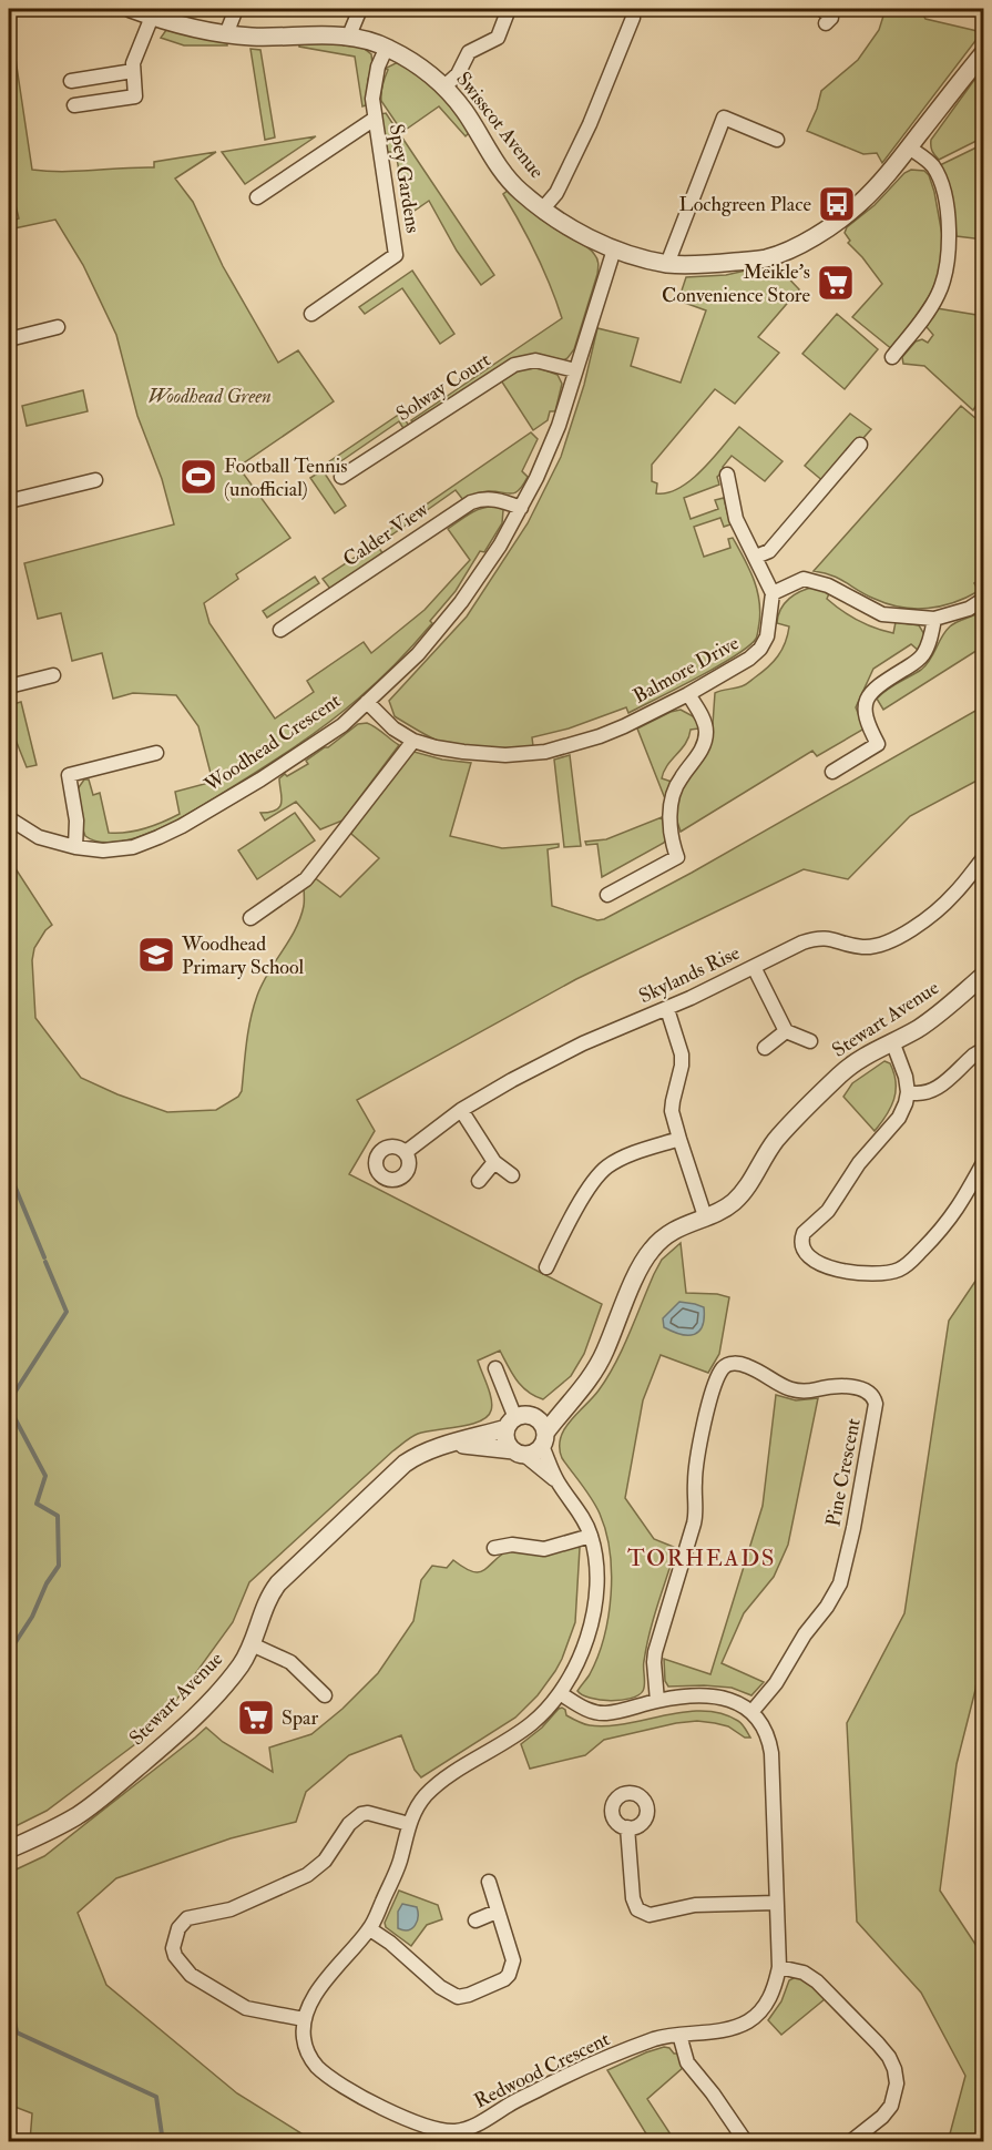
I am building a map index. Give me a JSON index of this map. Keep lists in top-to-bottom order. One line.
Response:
{"streets":{"street":["Swisscot Avenue","Spey Gardens","Solway Court","Calder View","Balmore Drive","Woodhead Crescent","Skylands Rise","Stewart Avenue","Pine Crescent","Redwood Crescent"]},"crossings":[["Swisscot Avenue","Spey Gardens"],["Swisscot Avenue","Woodhead Crescent"],["Solway Court","Woodhead Crescent"],["Calder View","Woodhead Crescent"],["Balmore Drive","Woodhead Crescent"],["Pine Crescent","Redwood Crescent"]],"districts":["TORHEADS"],"parks":["Woodhead Green"],"places":{"bus stop":["Lochgreen Place"],"supermarket":["Meikle's Convenience Store","Spar"],"sports":["Football Tennis (unofficial)"],"school or university":["Woodhead Primary School"]}}
